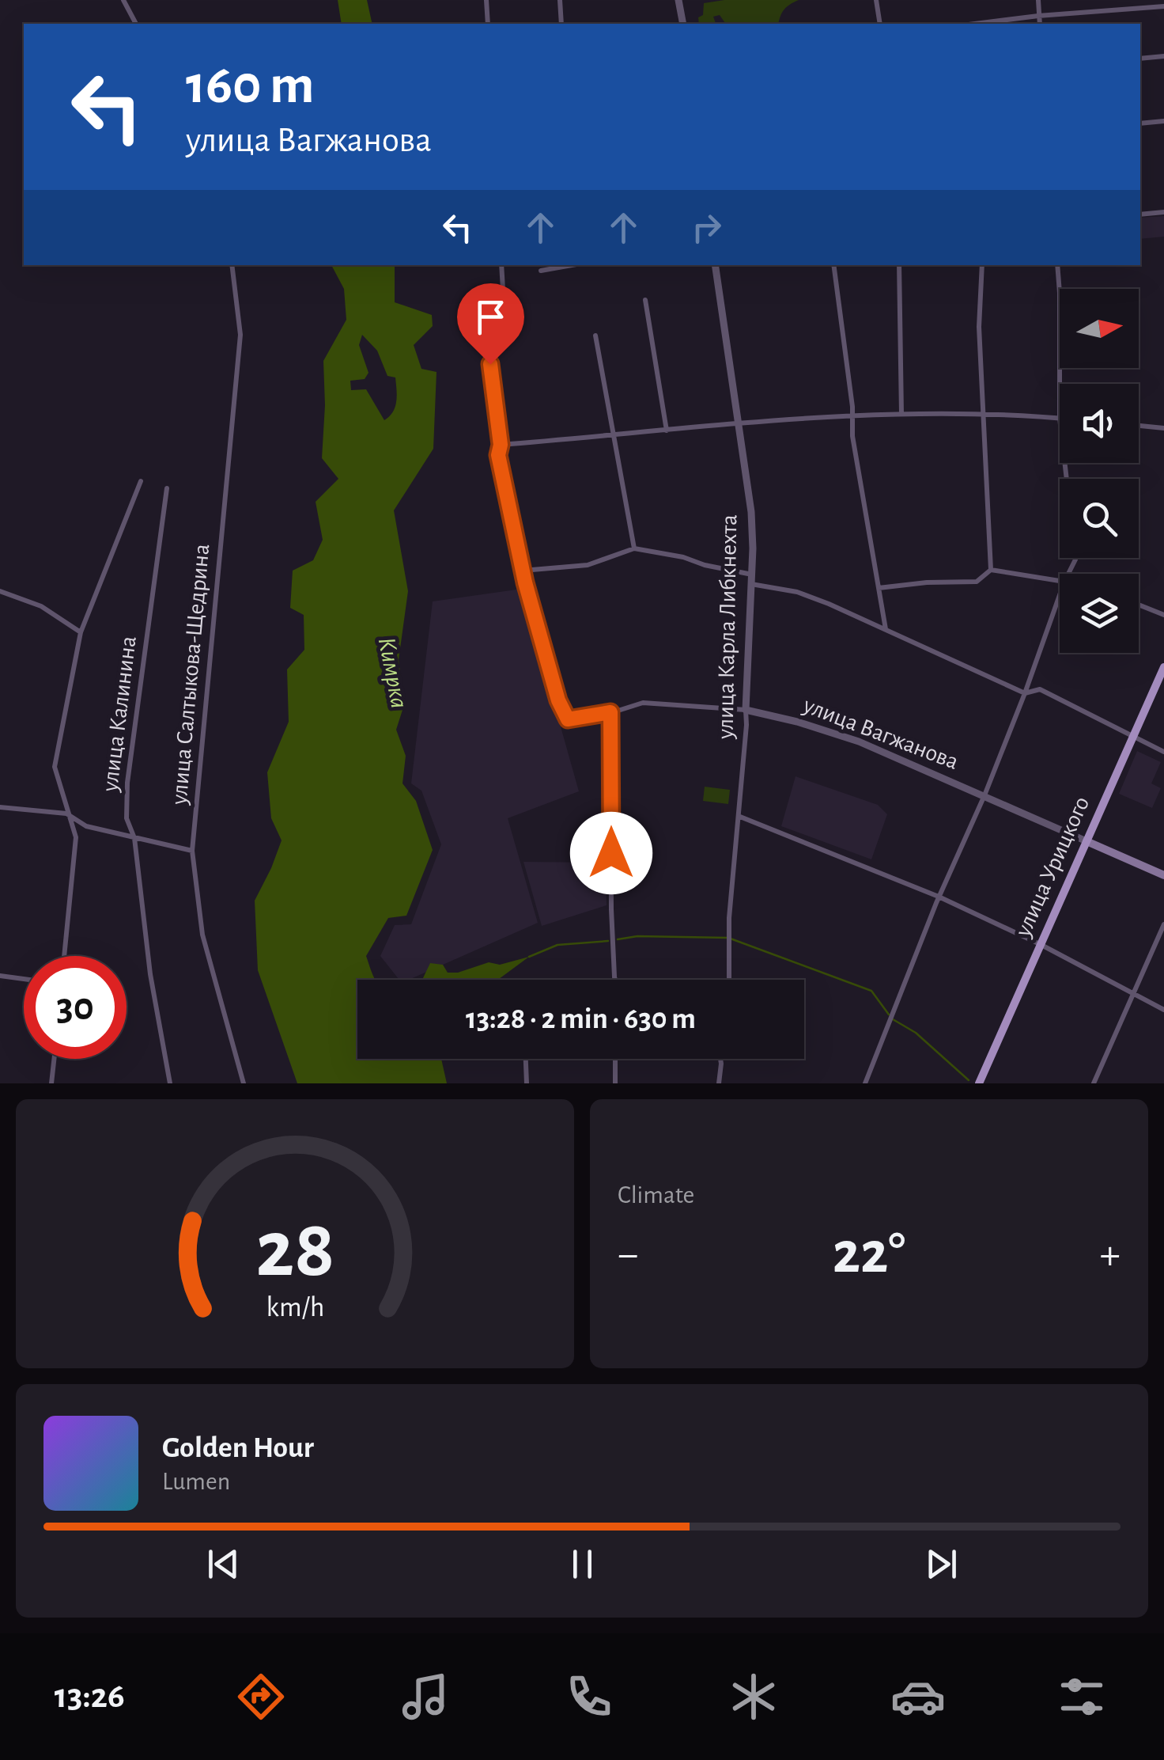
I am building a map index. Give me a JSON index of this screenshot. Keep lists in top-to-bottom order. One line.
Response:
{"streets":{"main road":["улица Вагжанова","улица Урицкого"],"street":["улица Карла Либкнехта","улица Салтыкова-Щедрина","улица Калинина"]},"crossings":[["улица Карла Либкнехта","улица Вагжанова"],["улица Вагжанова","улица Урицкого"]],"water":["Кимрка"],"north":"right","page":{"turn":["160 m","улица Вагжанова"],"limit":"30","trip":"13:28 · 2 min · 630 m","tile":"Climate","heat":["−","22°","+"],"song":["Golden Hour","Lumen"],"tabs":"13:26","gauge":["28","km/h"]}}
